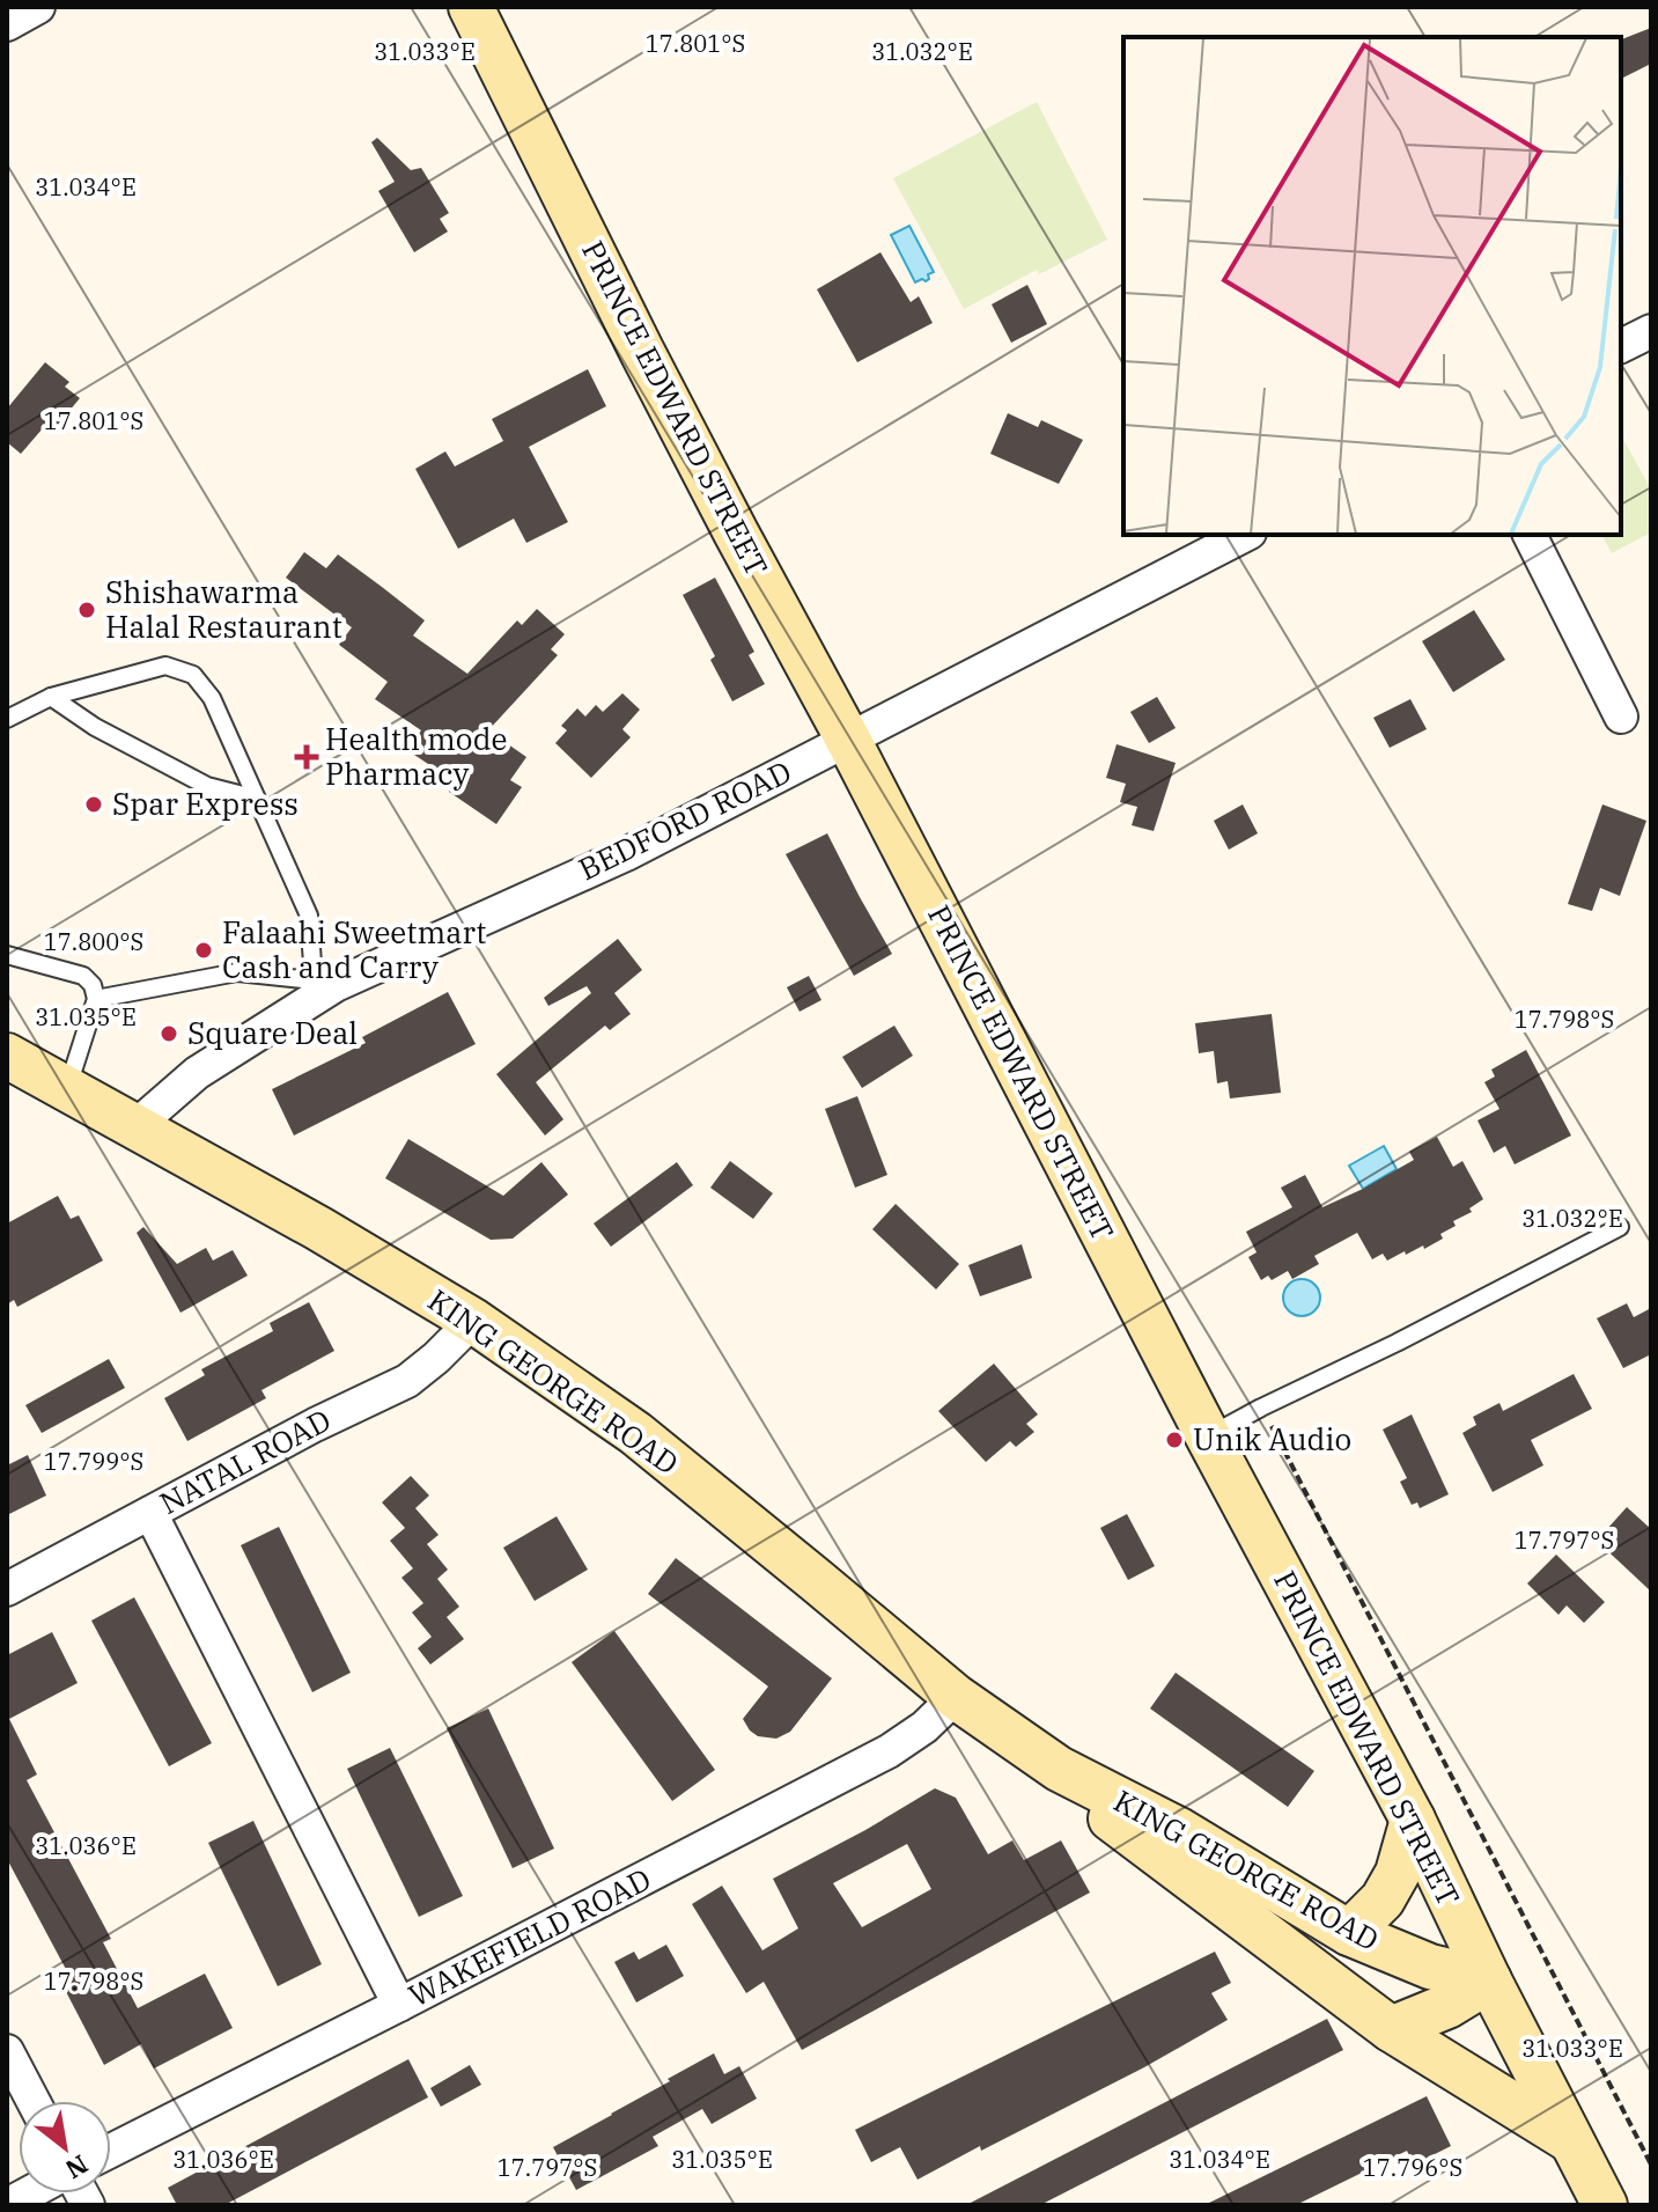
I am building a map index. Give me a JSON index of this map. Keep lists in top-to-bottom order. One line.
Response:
{"streets":{"main road":["PRINCE EDWARD STREET","KING GEORGE ROAD"],"street":["BEDFORD ROAD","NATAL ROAD","WAKEFIELD ROAD"]},"crossings":[["PRINCE EDWARD STREET","BEDFORD ROAD"],["PRINCE EDWARD STREET","KING GEORGE ROAD"],["BEDFORD ROAD","KING GEORGE ROAD"],["KING GEORGE ROAD","NATAL ROAD"],["KING GEORGE ROAD","WAKEFIELD ROAD"]],"places":{"other":["Shishawarma Halal Restaurant","Spar Express","Falaahi Sweetmart Cash and Carry","Square Deal","Unik Audio"],"health":["Health mode Pharmacy"]},"north":"bottom right","coordinates":["17.801°S","31.033°E","31.032°E","31.034°E","17.800°S","31.035°E","17.798°S","17.799°S","17.797°S","31.036°E","17.796°S"]}
